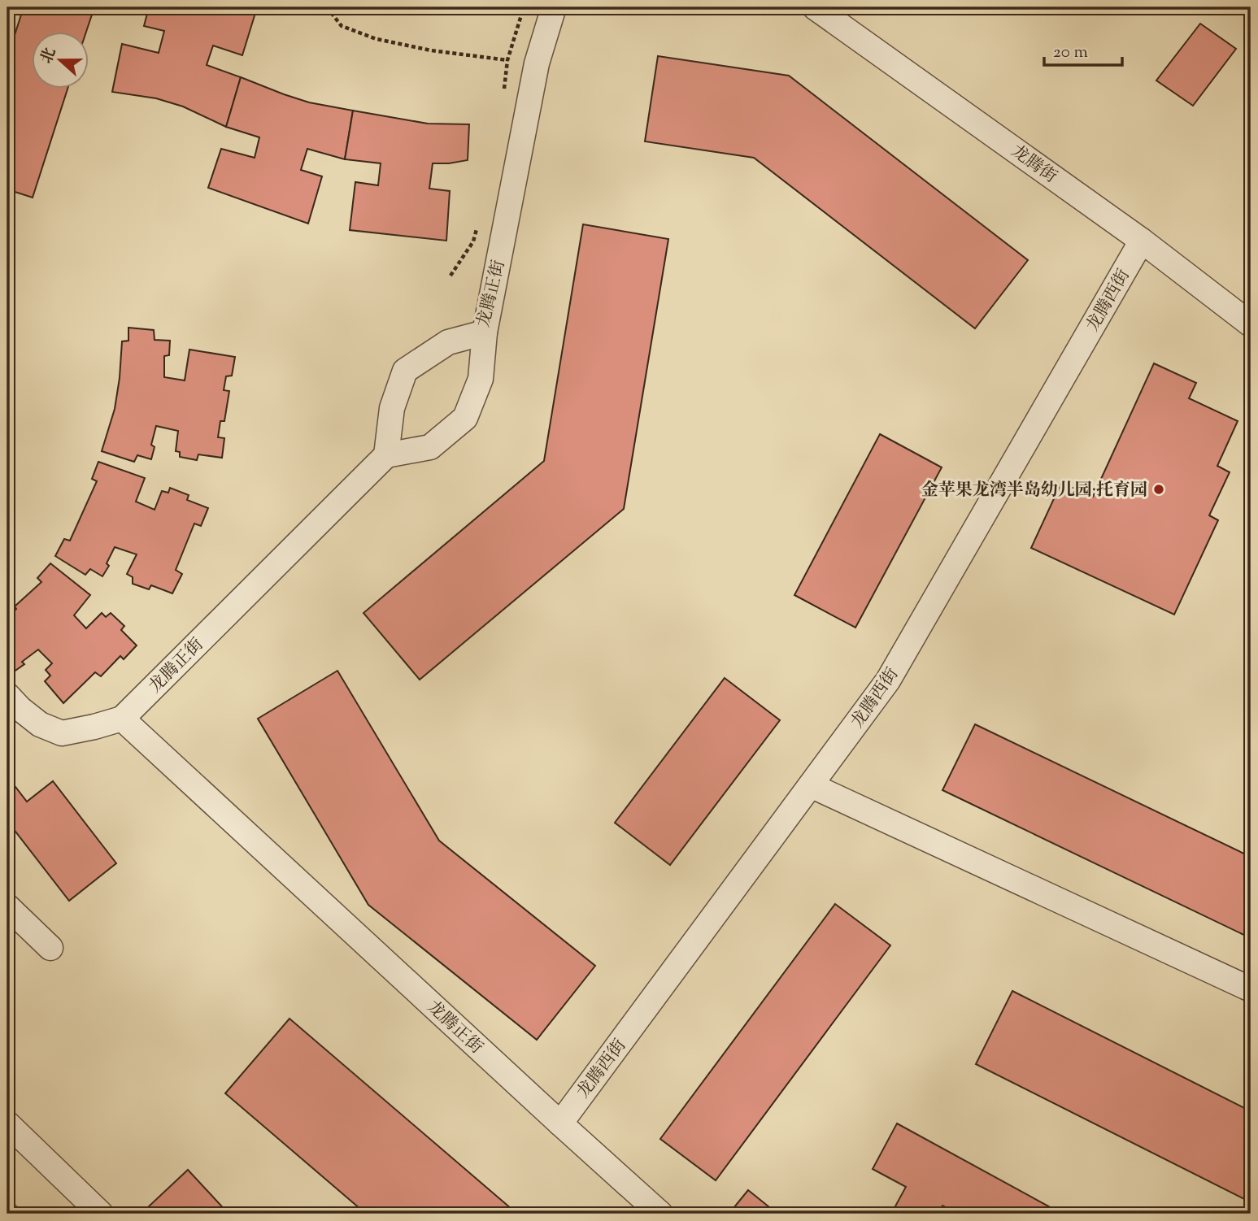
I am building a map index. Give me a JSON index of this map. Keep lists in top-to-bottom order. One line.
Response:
{"streets":{"street":["龙腾街","龙腾正街","龙腾西街"]},"crossings":[["龙腾街","龙腾西街"],["龙腾正街","龙腾西街"]],"places":["金苹果龙湾半岛幼儿园·托育园"],"scale_bar":"20 m","north":"left"}
